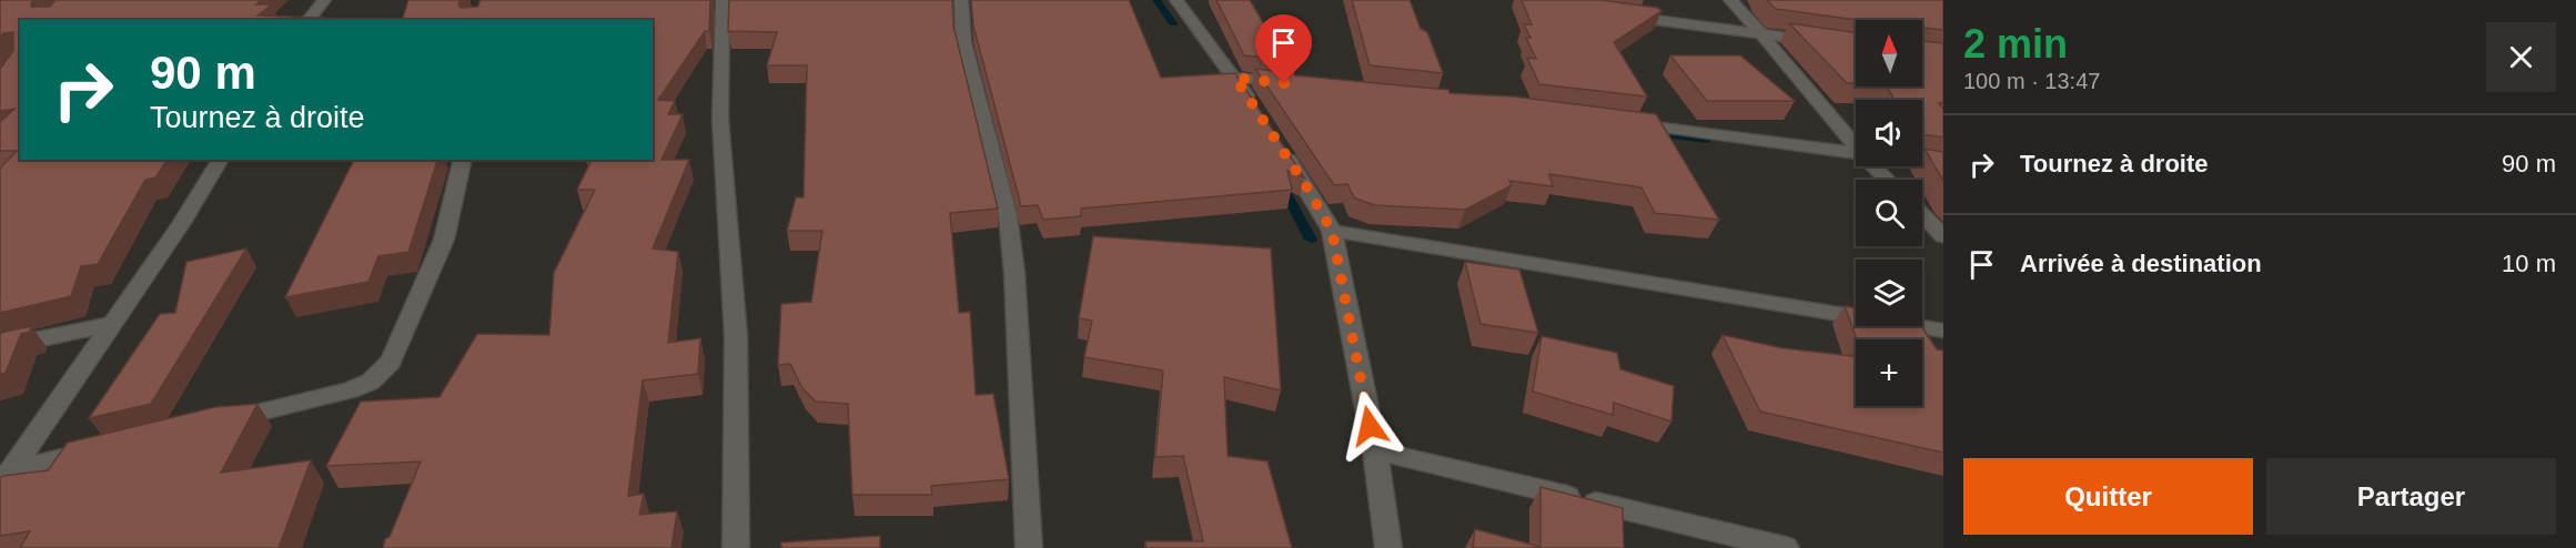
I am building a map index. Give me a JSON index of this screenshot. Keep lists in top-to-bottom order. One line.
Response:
{"north":"top","page":{"heading":["2 min","100 m · 13:47"],"map_buttons":"+","turn":["90 m","Tournez à droite"],"list":[{"name":"Tournez à droite","value":"90 m"},{"name":"Arrivée à destination","value":"10 m"}],"buttons":["Quitter","Partager"]}}
